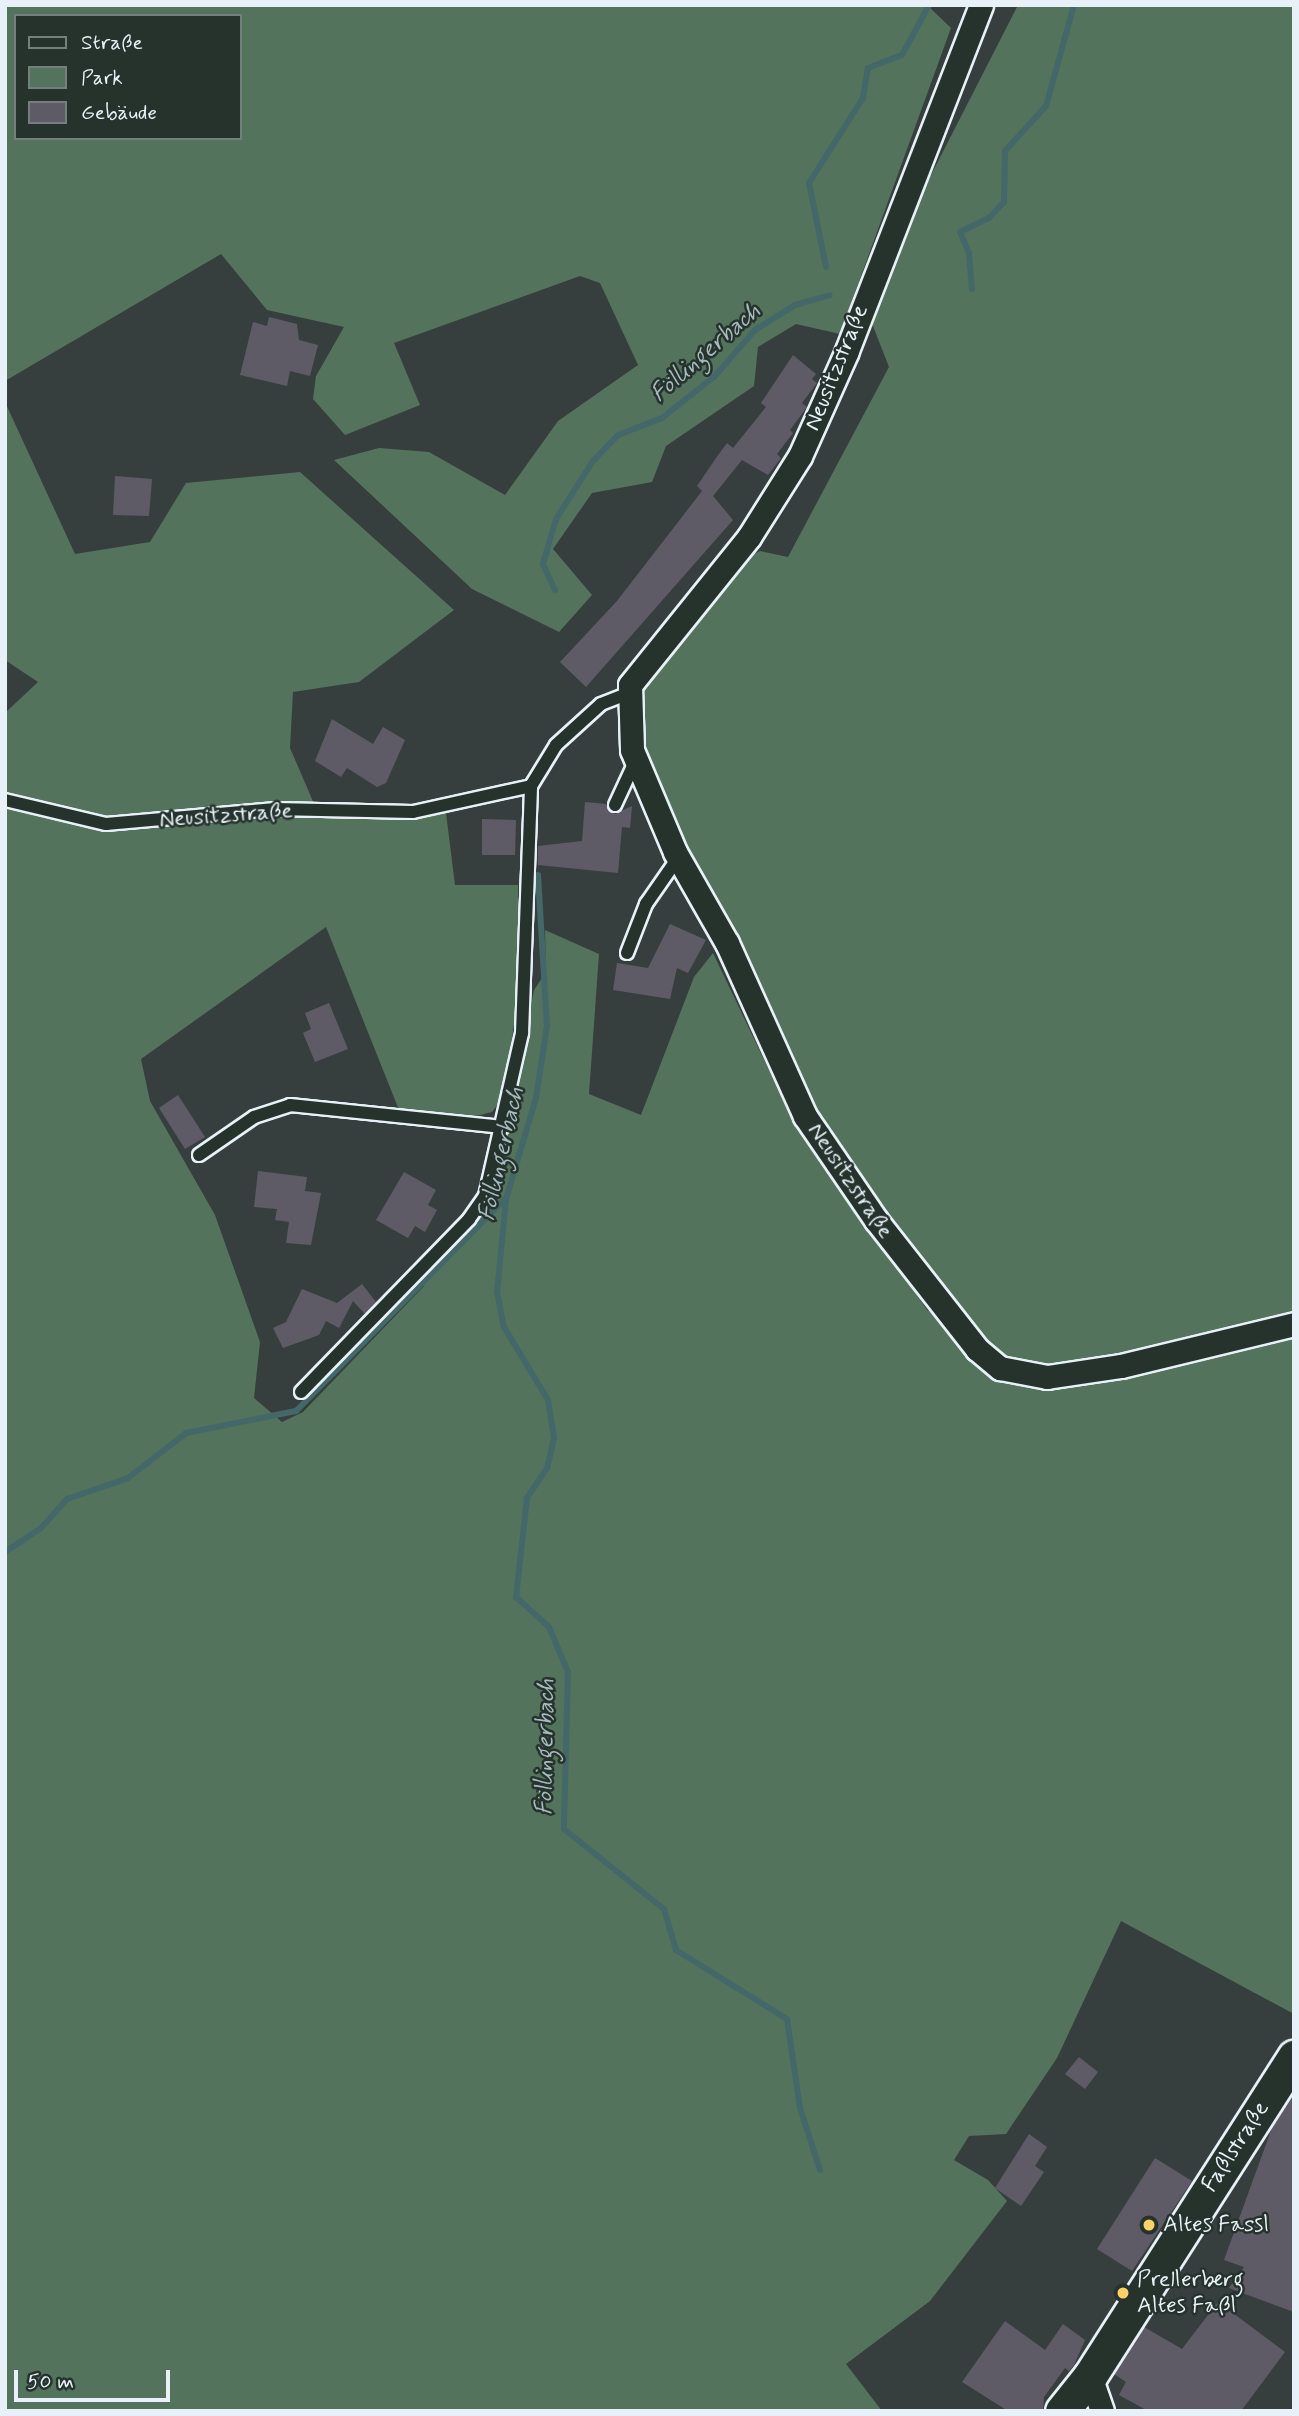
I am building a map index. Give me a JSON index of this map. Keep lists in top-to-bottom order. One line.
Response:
{"streets":{"street":["Neusitzstraße","Faßlstraße"]},"water":["Föllingerbach"],"places":["Altes Fassl","Prellerberg Altes Faßl"],"legend":["Straße","Park","Gebäude"],"scale_bar":"50 m"}
